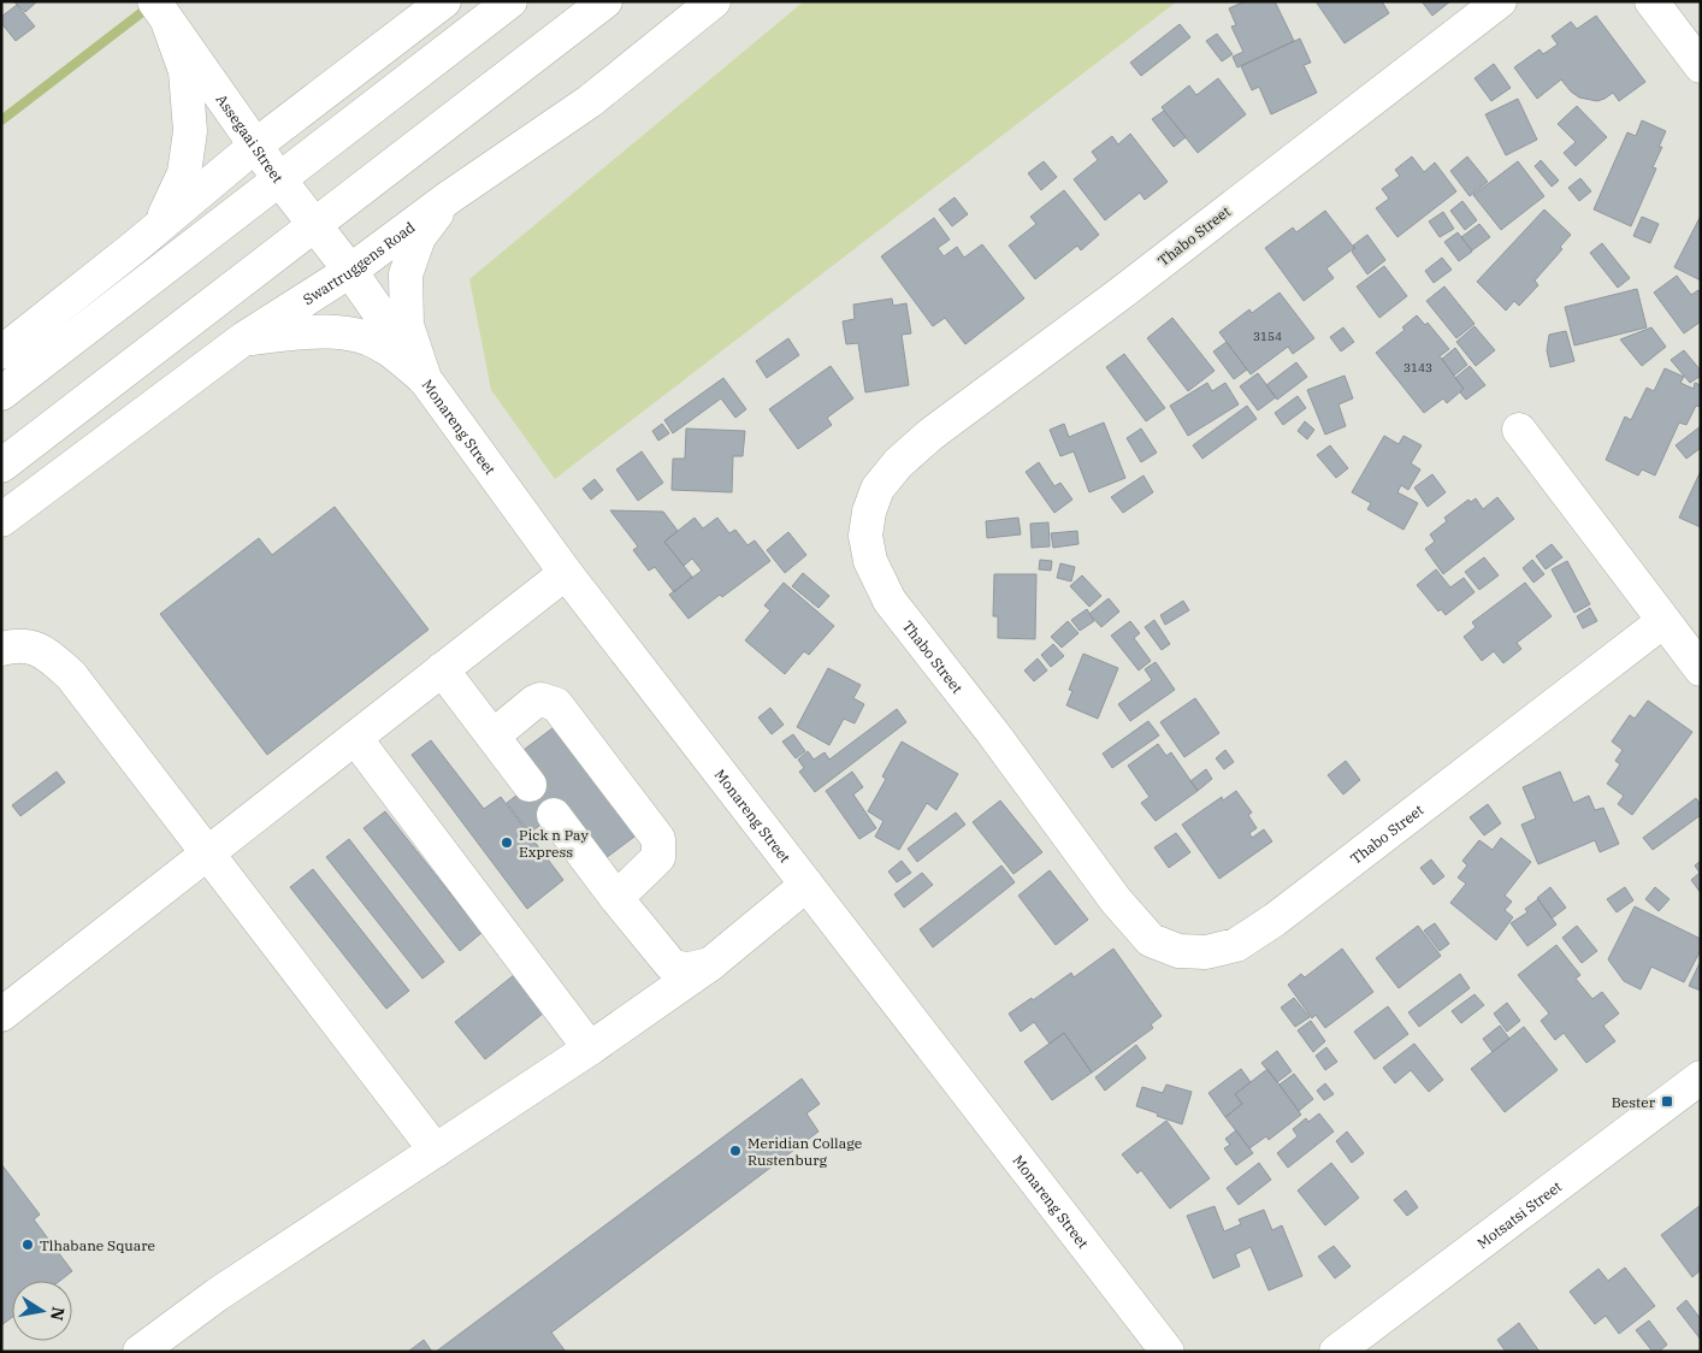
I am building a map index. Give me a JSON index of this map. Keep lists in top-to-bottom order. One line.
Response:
{"streets":{"street":["Assegaai Street","Thabo Street","Swartruggens Road","Monareng Street","Motsatsi Street"]},"crossings":[["Assegaai Street","Swartruggens Road"],["Assegaai Street","Monareng Street"],["Swartruggens Road","Monareng Street"]],"places":{"other":["Pick n Pay Express","Meridian Collage Rustenburg","Tlhabane Square"],"transit":["Bester"]},"house_numbers":["3154","3143"],"north":"right"}
